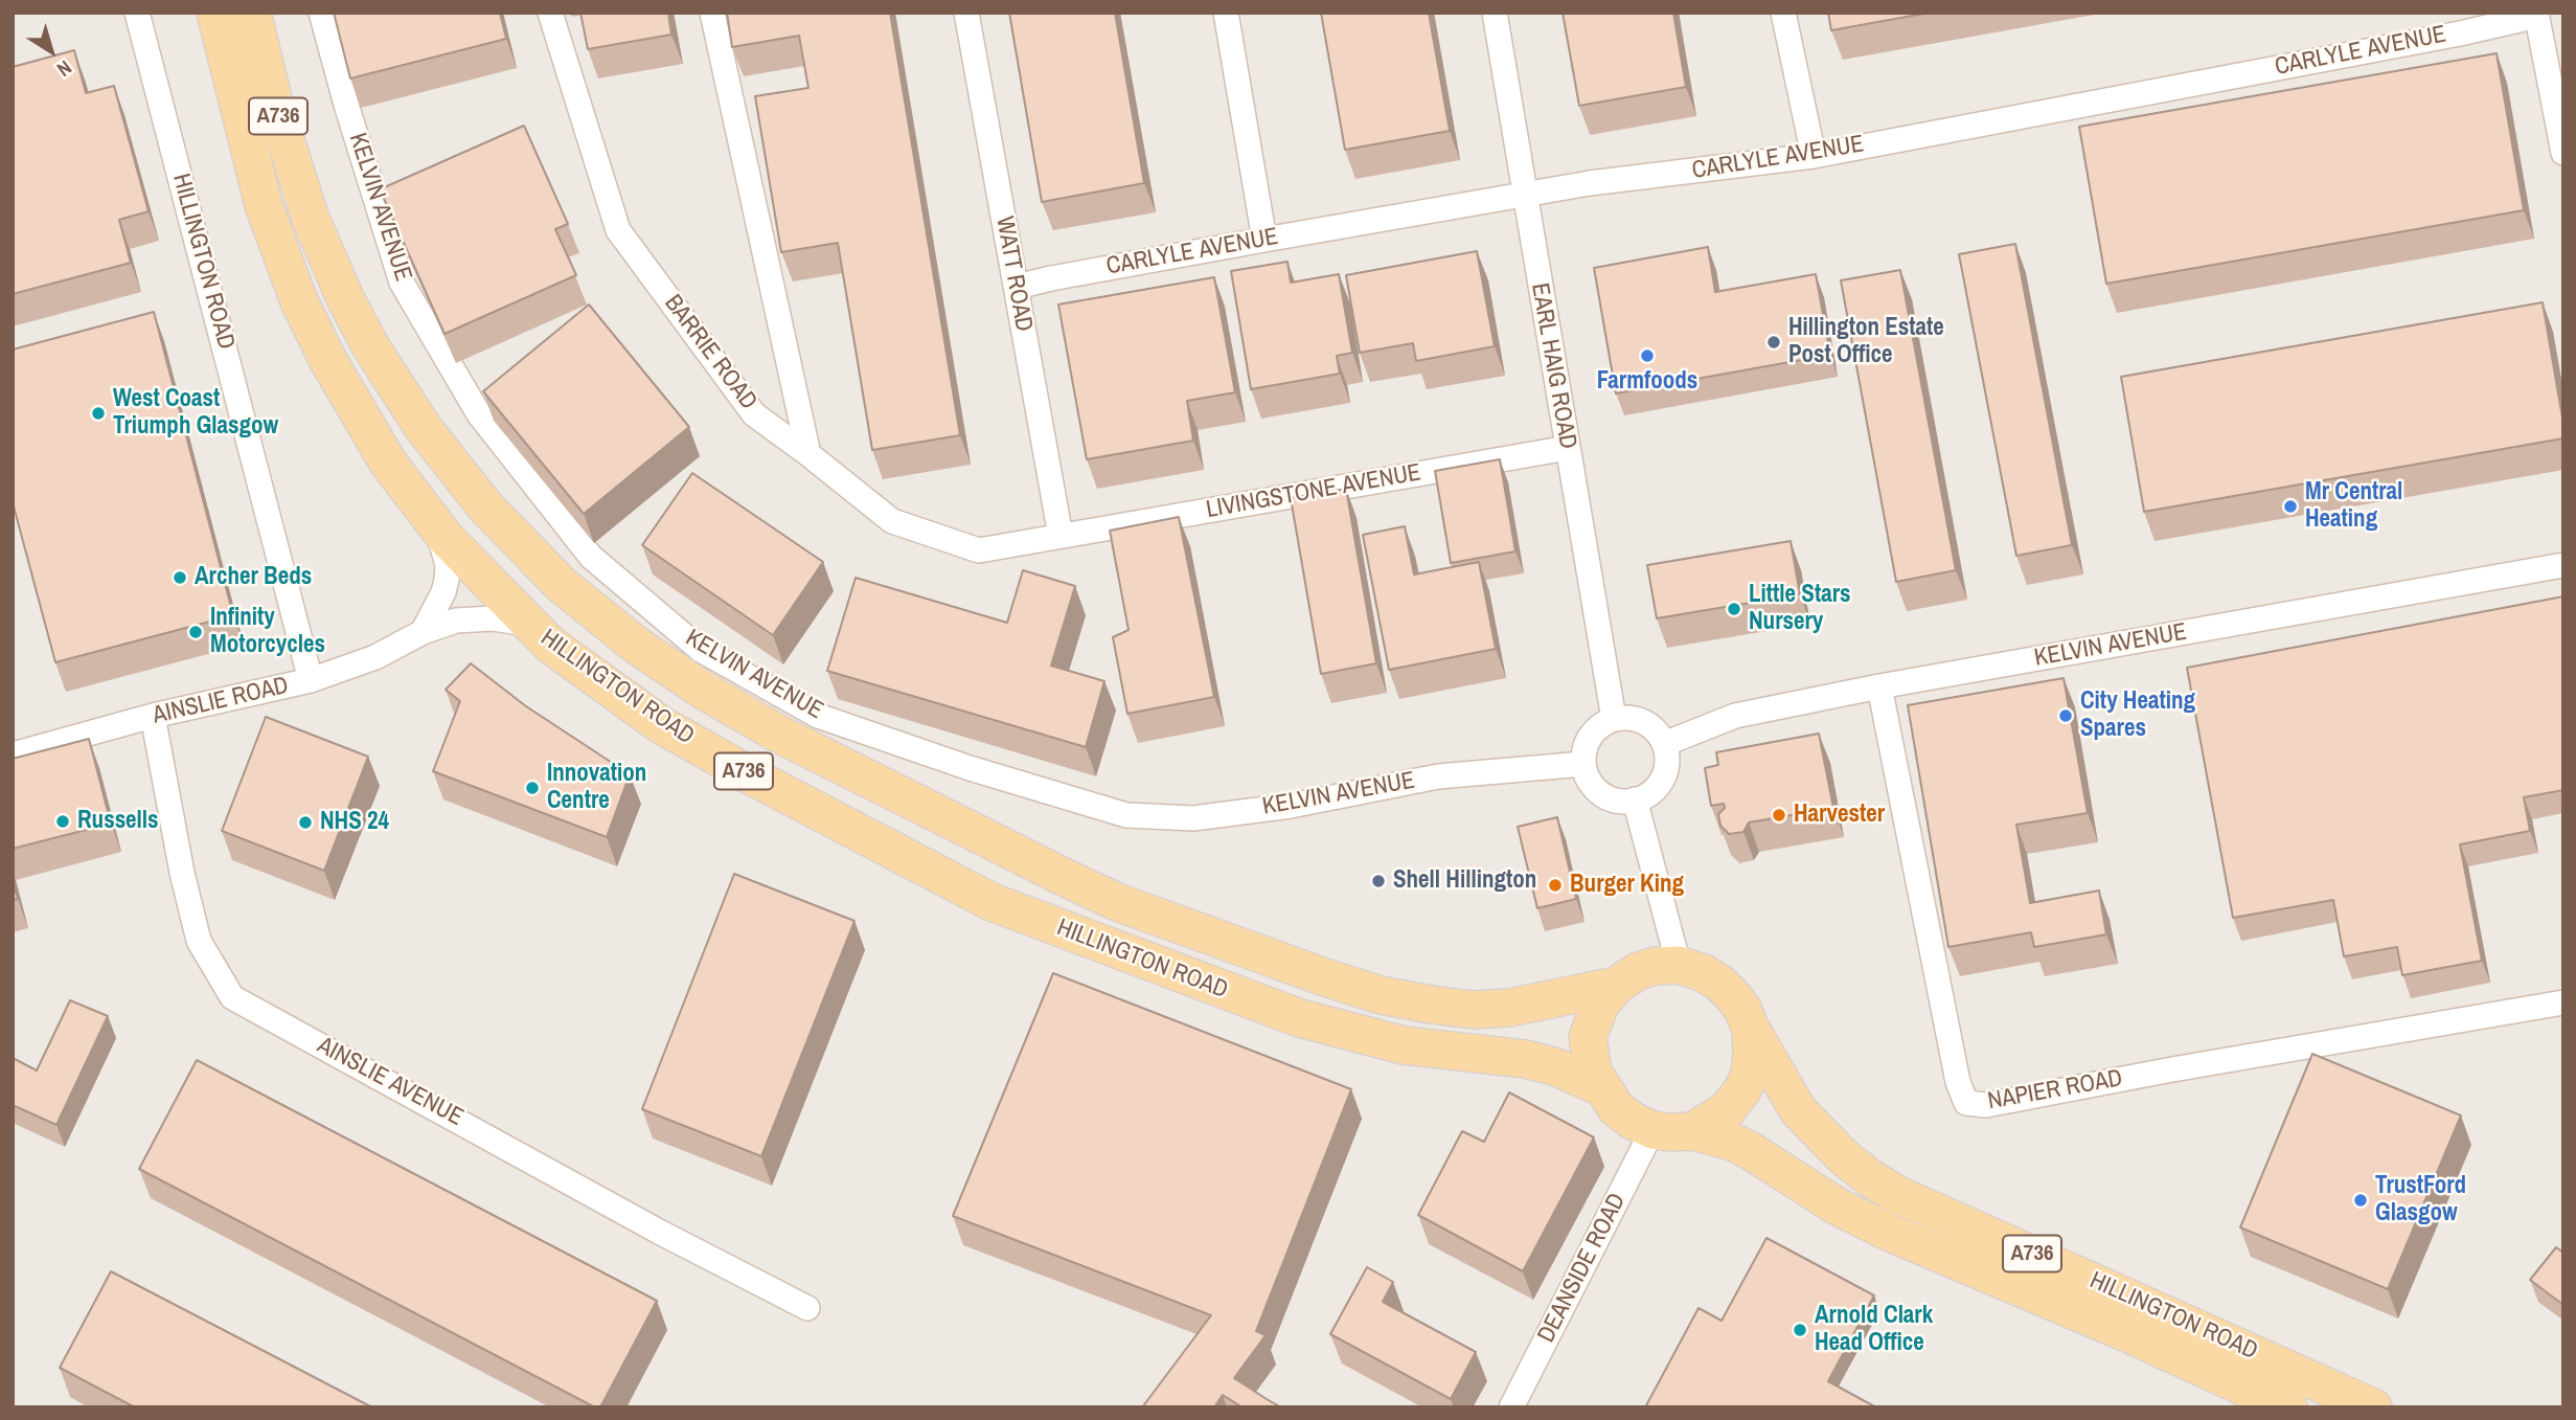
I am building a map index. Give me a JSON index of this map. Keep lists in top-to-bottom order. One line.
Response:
{"streets":{"main road":["A736","HILLINGTON ROAD"],"street":["CARLYLE AVENUE","KELVIN AVENUE","WATT ROAD","BARRIE ROAD","EARL HAIG ROAD","LIVINGSTONE AVENUE","AINSLIE ROAD","AINSLIE AVENUE","NAPIER ROAD","DEANSIDE ROAD"]},"crossings":[["CARLYLE AVENUE","WATT ROAD"],["CARLYLE AVENUE","EARL HAIG ROAD"],["A736","HILLINGTON ROAD"],["A736","DEANSIDE ROAD"],["KELVIN AVENUE","EARL HAIG ROAD"],["KELVIN AVENUE","NAPIER ROAD"],["HILLINGTON ROAD","AINSLIE ROAD"],["HILLINGTON ROAD","DEANSIDE ROAD"],["WATT ROAD","BARRIE ROAD"],["WATT ROAD","LIVINGSTONE AVENUE"],["BARRIE ROAD","LIVINGSTONE AVENUE"],["EARL HAIG ROAD","LIVINGSTONE AVENUE"],["AINSLIE ROAD","AINSLIE AVENUE"]],"places":["Hillington Estate Post Office","Farmfoods","West Coast Triumph Glasgow","Mr Central Heating","Archer Beds","Little Stars Nursery","Infinity Motorcycles","City Heating Spares","Innovation Centre","Harvester","Russells","NHS 24","Shell Hillington","Burger King","TrustFord Glasgow","Arnold Clark Head Office"],"north":"bottom right"}
